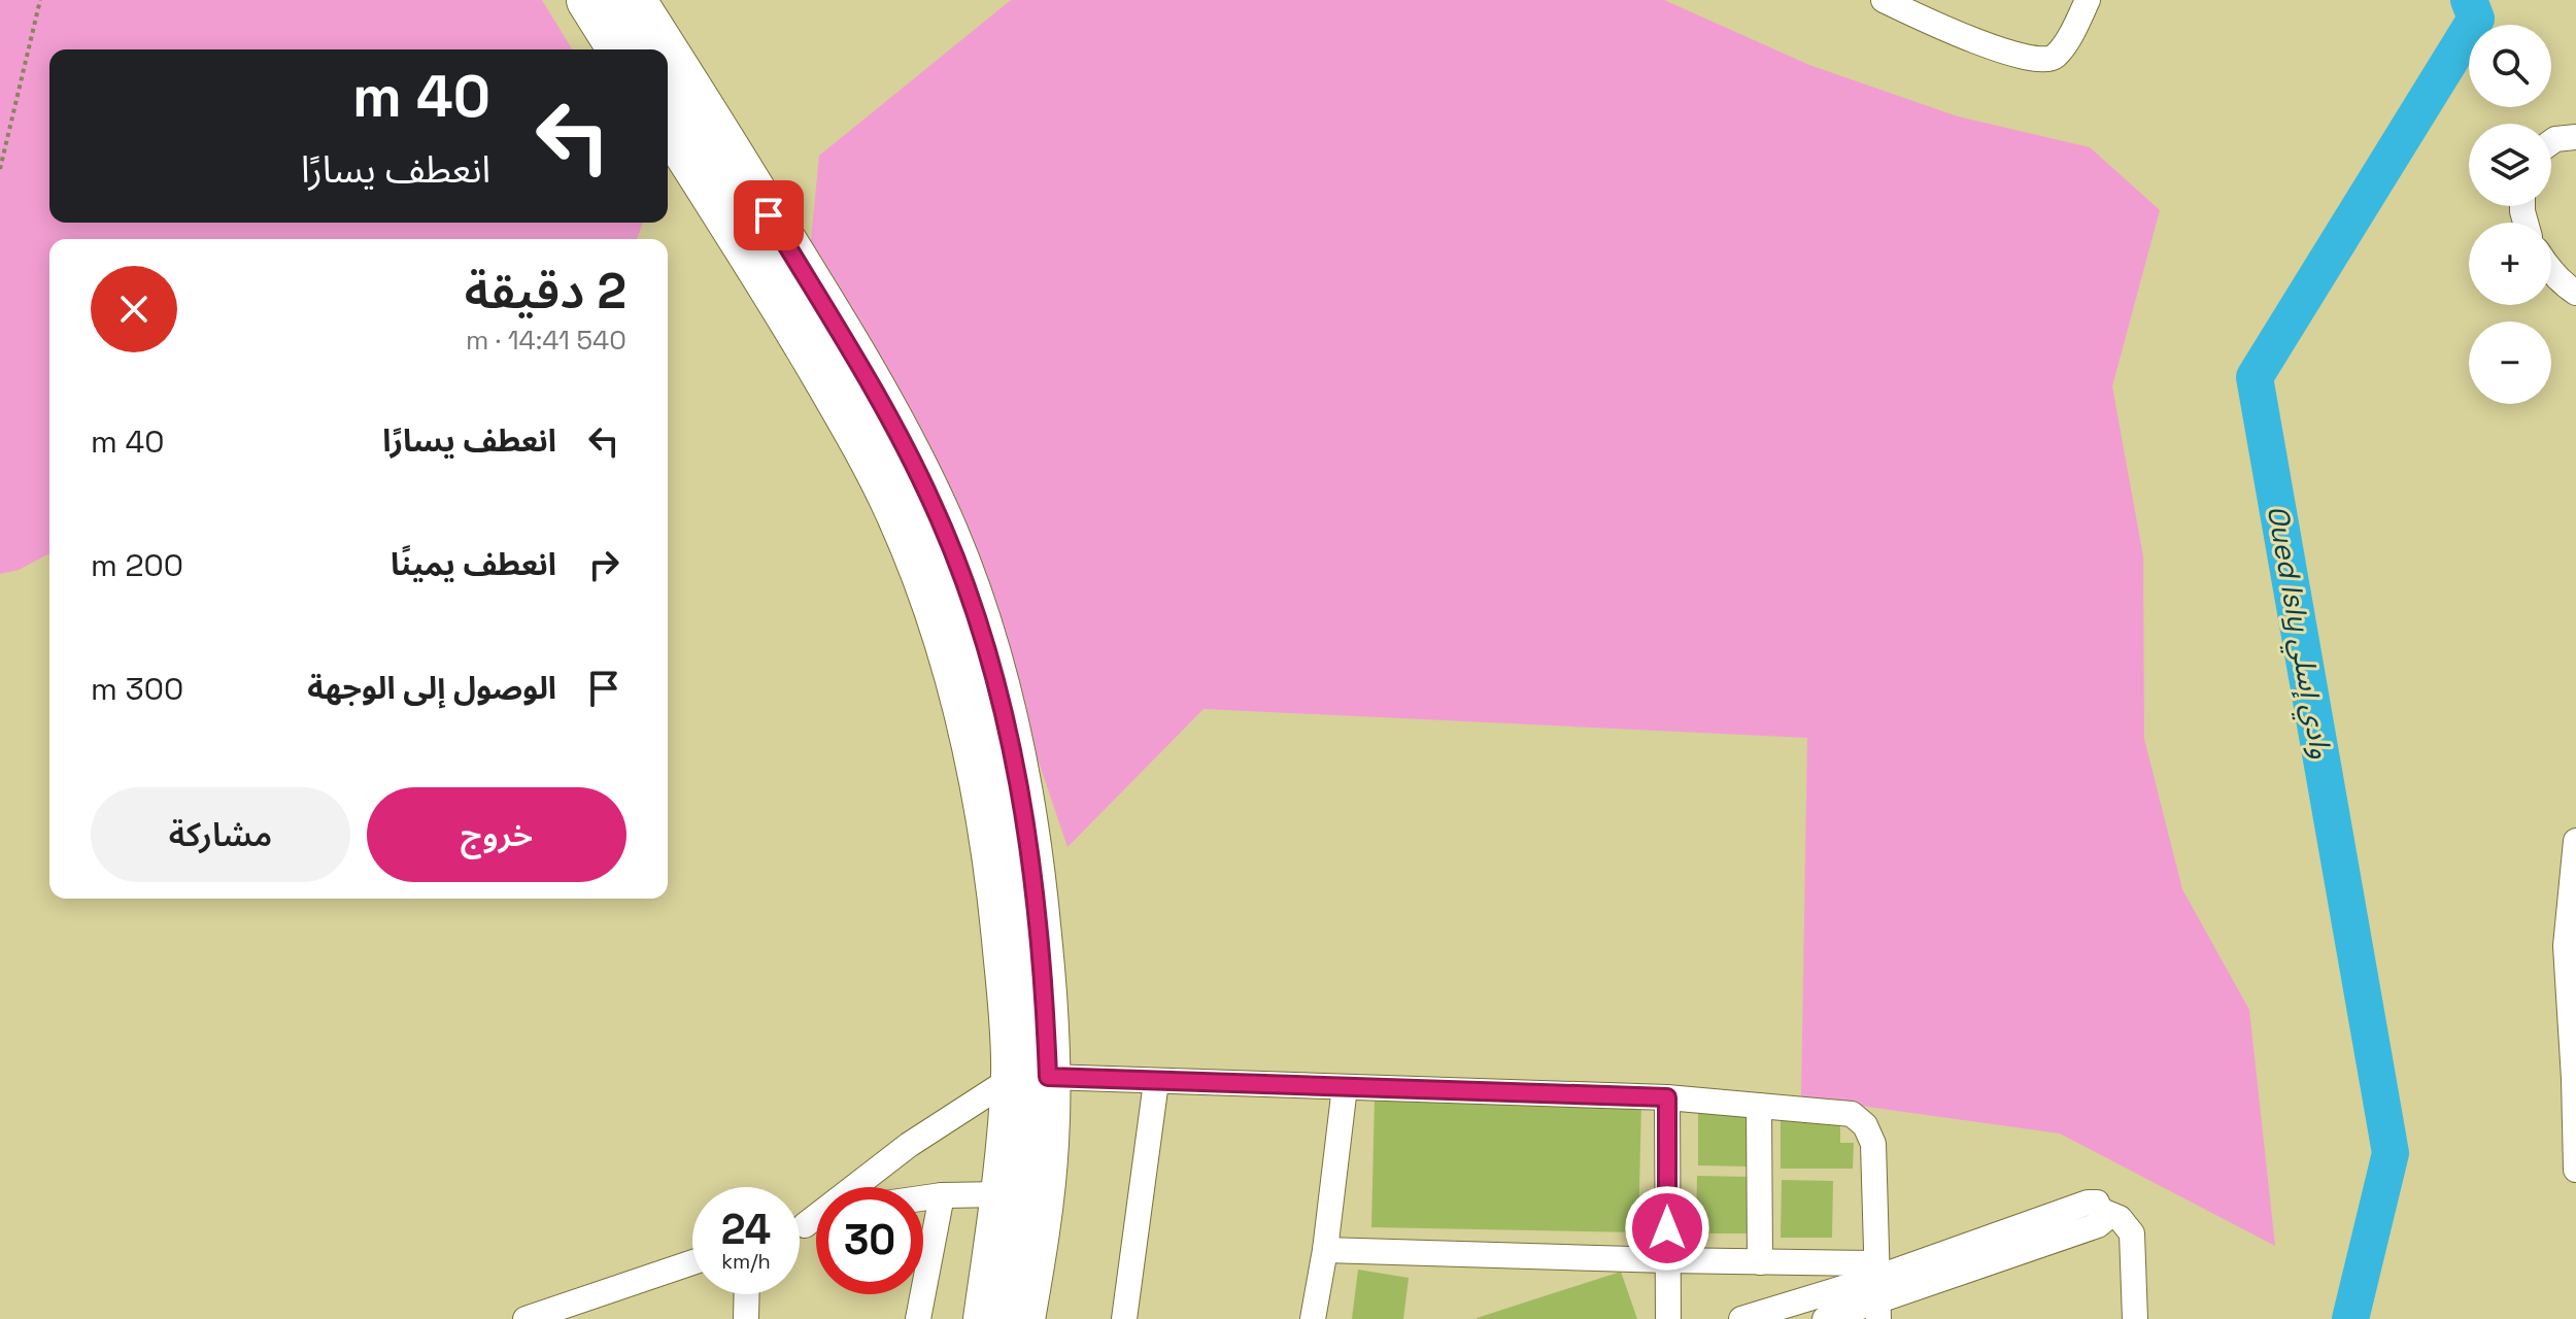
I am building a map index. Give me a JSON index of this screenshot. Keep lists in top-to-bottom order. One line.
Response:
{"water":["Oued Isly وادي إسلي"],"page":{"map_buttons":["+","−"],"turn":["40 m","انعطف يسارًا"],"heading":["2 دقيقة","540 m · 14:41"],"list":[{"name":"انعطف يسارًا","value":"40 m"},{"name":"انعطف يمينًا","value":"200 m"},{"name":"الوصول إلى الوجهة","value":"300 m"}],"buttons":["خروج","مشاركة"],"speed":"24 km/h","limit":"30"}}
